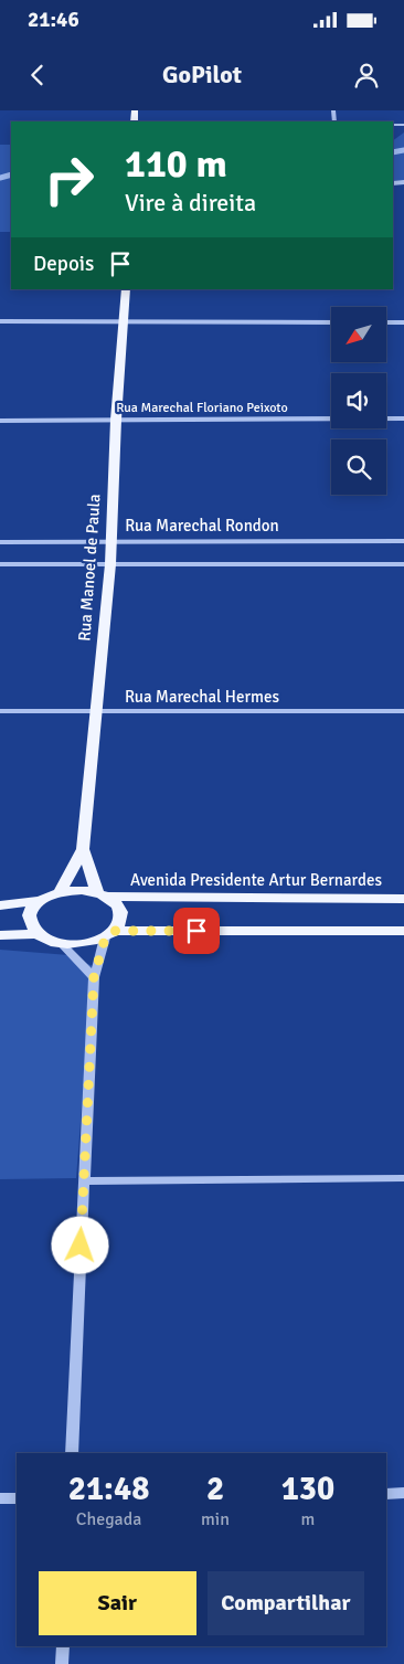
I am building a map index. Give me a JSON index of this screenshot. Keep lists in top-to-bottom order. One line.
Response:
{"streets":{"main road":["Rua Manoel de Paula","Avenida Presidente Artur Bernardes"],"street":["Rua Marechal Floriano Peixoto","Rua Marechal Rondon","Rua Marechal Hermes"]},"crossings":[["Rua Marechal Floriano Peixoto","Rua Manoel de Paula"],["Rua Marechal Rondon","Rua Manoel de Paula"],["Rua Manoel de Paula","Rua Marechal Hermes"],["Rua Manoel de Paula","Avenida Presidente Artur Bernardes"]],"north":"bottom left","page":{"status":"21:46","header":"GoPilot","turn":["110 m","Vire à direita"],"then":"Depois","eta":["21:48","Chegada","2","min","130","m"],"buttons":["Sair","Compartilhar"]}}
